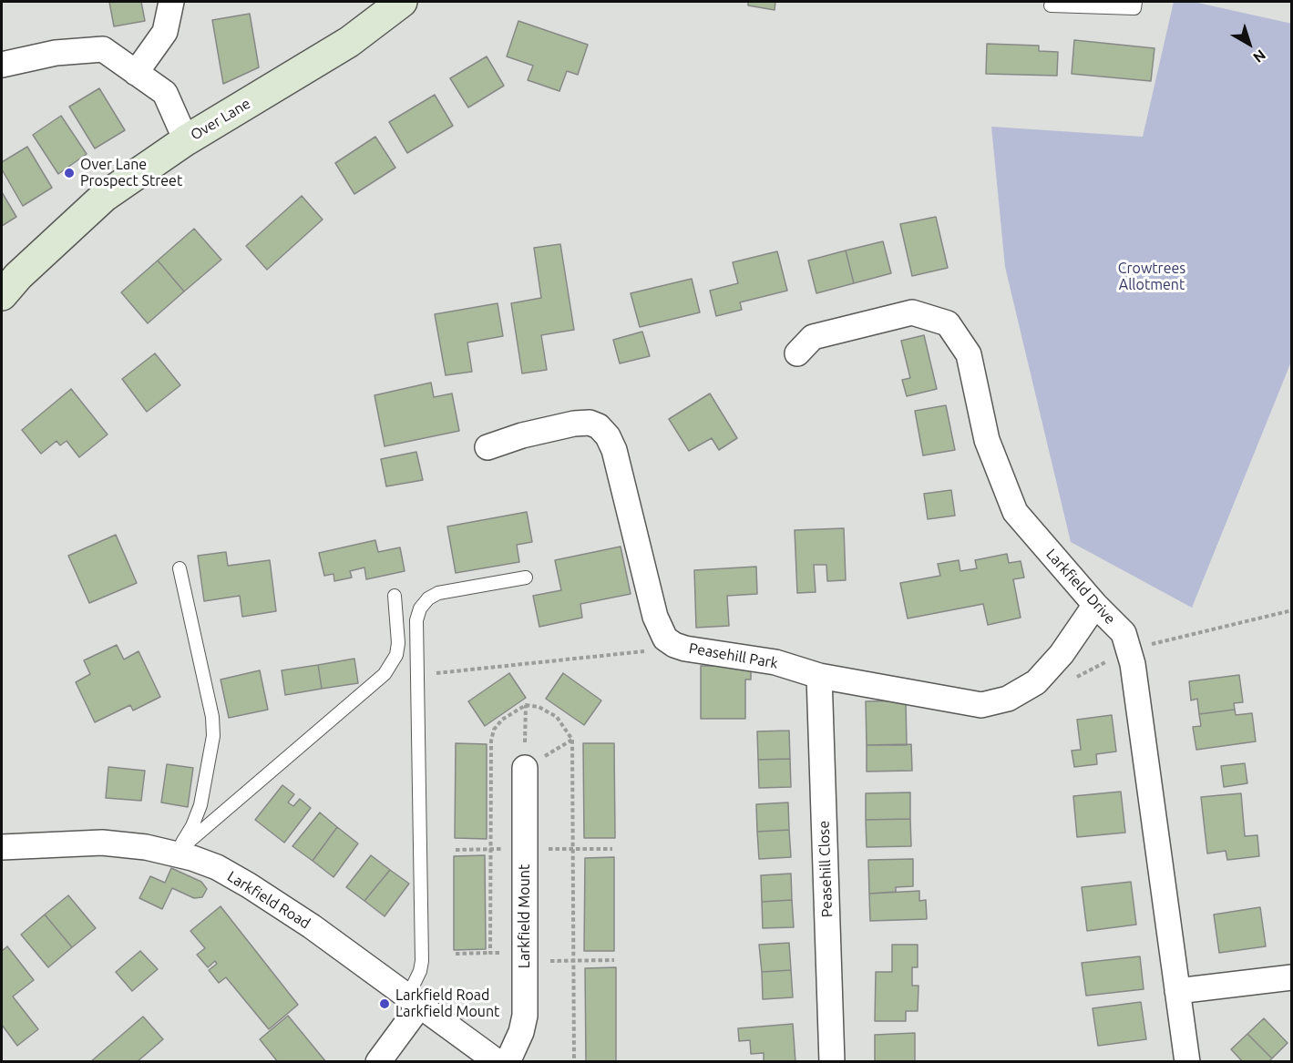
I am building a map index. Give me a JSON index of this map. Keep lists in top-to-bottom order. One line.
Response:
{"streets":{"street":["Over Lane","Larkfield Drive","Peasehill Park","Peasehill Close","Larkfield Road","Larkfield Mount"]},"crossings":[["Larkfield Drive","Peasehill Park"],["Peasehill Park","Peasehill Close"]],"parks":["Crowtrees Allotment"],"places":["Over Lane Prospect Street","Larkfield Road Larkfield Mount"],"north":"bottom right"}
